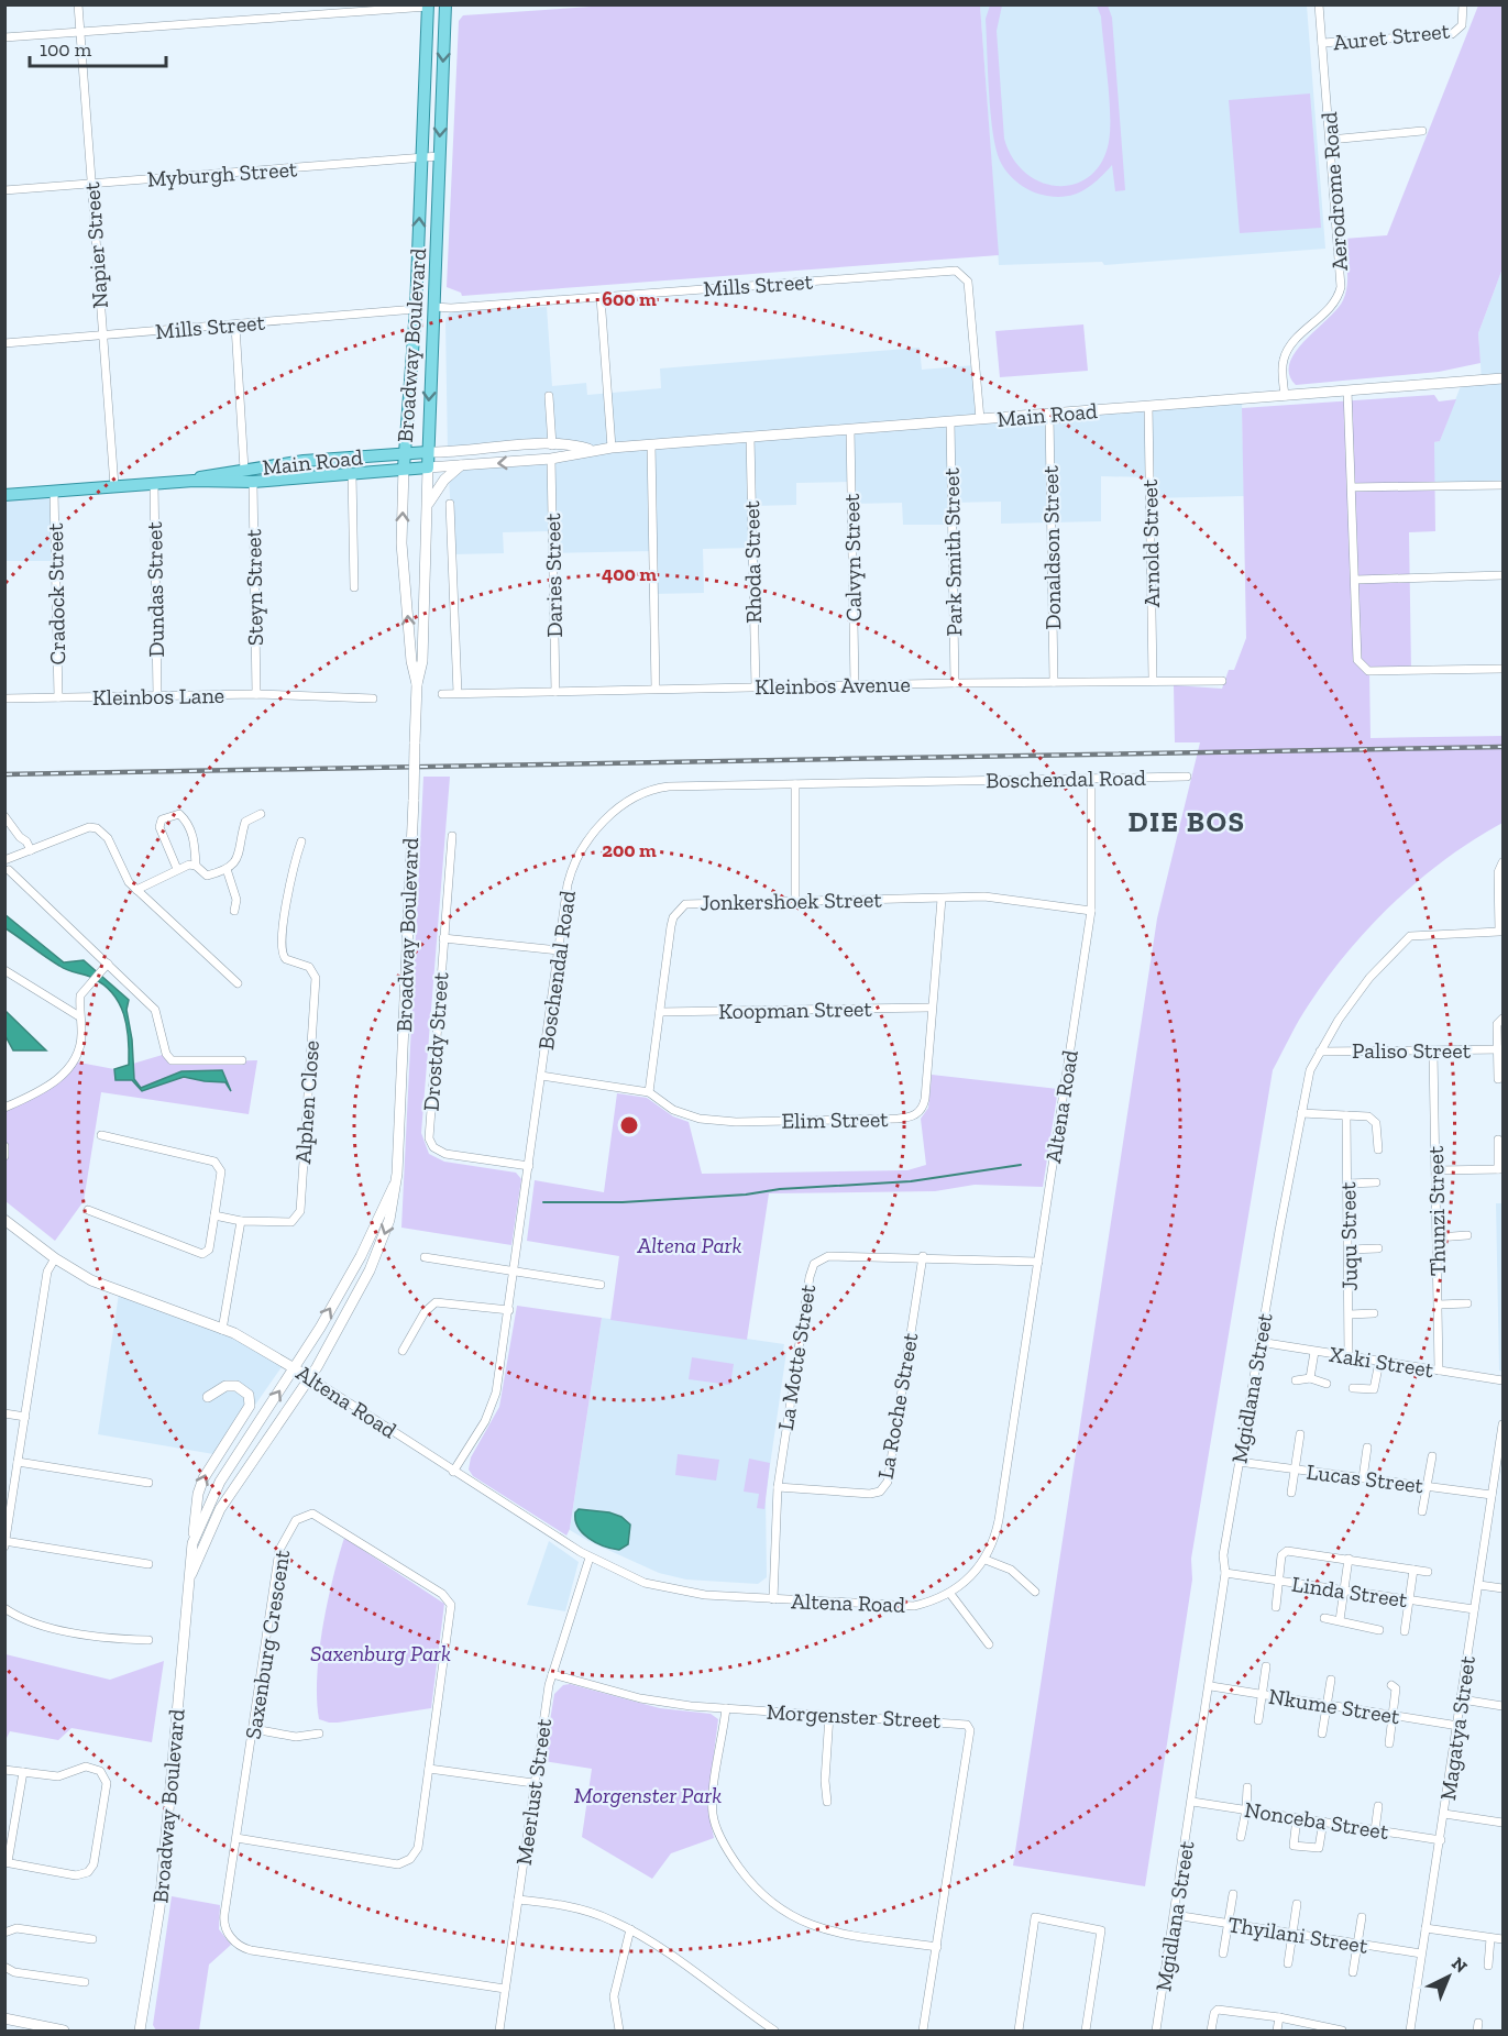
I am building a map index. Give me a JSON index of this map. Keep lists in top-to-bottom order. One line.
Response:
{"streets":{"main road":["Broadway Boulevard","Main Road","Altena Road"],"street":["Auret Street","Myburgh Street","Aerodrome Road","Napier Street","Mills Street","Arnold Street","Donaldson Street","Park Smith Street","Calvyn Street","Rhoda Street","Daries Street","Steyn Street","Dundas Street","Cradock Street","Kleinbos Avenue","Kleinbos Lane","Boschendal Road","Jonkershoek Street","Koopman Street","Drostdy Street","Paliso Street","Alphen Close","Elim Street","Thunzi Street","Juqu Street","La Motte Street","Xaki Street","Mgidlana Street","La Roche Street","Lucas Street","Linda Street","Saxenburg Crescent","Nkume Street","Morgenster Street","Magatya Street","Meerlust Street","Nonceba Street","Thyilani Street"]},"crossings":[["Auret Street","Aerodrome Road"],["Myburgh Street","Napier Street"],["Myburgh Street","Broadway Boulevard"],["Aerodrome Road","Main Road"],["Napier Street","Mills Street"],["Napier Street","Main Road"],["Mills Street","Broadway Boulevard"],["Mills Street","Main Road"],["Broadway Boulevard","Main Road"],["Broadway Boulevard","Altena Road"],["Main Road","Arnold Street"],["Main Road","Donaldson Street"],["Main Road","Park Smith Street"],["Main Road","Calvyn Street"],["Main Road","Rhoda Street"],["Main Road","Daries Street"],["Main Road","Steyn Street"],["Main Road","Dundas Street"],["Main Road","Cradock Street"],["Arnold Street","Kleinbos Avenue"],["Donaldson Street","Kleinbos Avenue"],["Park Smith Street","Kleinbos Avenue"],["Calvyn Street","Kleinbos Avenue"],["Rhoda Street","Kleinbos Avenue"],["Daries Street","Kleinbos Avenue"],["Steyn Street","Kleinbos Lane"],["Dundas Street","Kleinbos Lane"],["Cradock Street","Kleinbos Lane"],["Boschendal Road","Drostdy Street"],["Boschendal Road","Altena Road"],["Boschendal Road","Elim Street"],["Jonkershoek Street","Koopman Street"],["Jonkershoek Street","Altena Road"],["Jonkershoek Street","Elim Street"],["Koopman Street","Elim Street"],["Paliso Street","Thunzi Street"],["Paliso Street","Mgidlana Street"],["Altena Road","La Motte Street"],["Altena Road","Meerlust Street"],["Thunzi Street","Xaki Street"],["Juqu Street","Xaki Street"],["La Motte Street","La Roche Street"],["Xaki Street","Mgidlana Street"],["Mgidlana Street","Lucas Street"],["Mgidlana Street","Linda Street"],["Mgidlana Street","Nkume Street"],["Mgidlana Street","Nonceba Street"],["Mgidlana Street","Thyilani Street"],["Lucas Street","Magatya Street"],["Linda Street","Magatya Street"],["Saxenburg Crescent","Meerlust Street"],["Nkume Street","Magatya Street"],["Morgenster Street","Meerlust Street"],["Magatya Street","Nonceba Street"],["Magatya Street","Thyilani Street"]],"districts":["DIE BOS"],"parks":["Altena Park","Saxenburg Park","Morgenster Park"],"scale_bar":"100 m","north":"top right","rings":["600 m","400 m","200 m"]}
